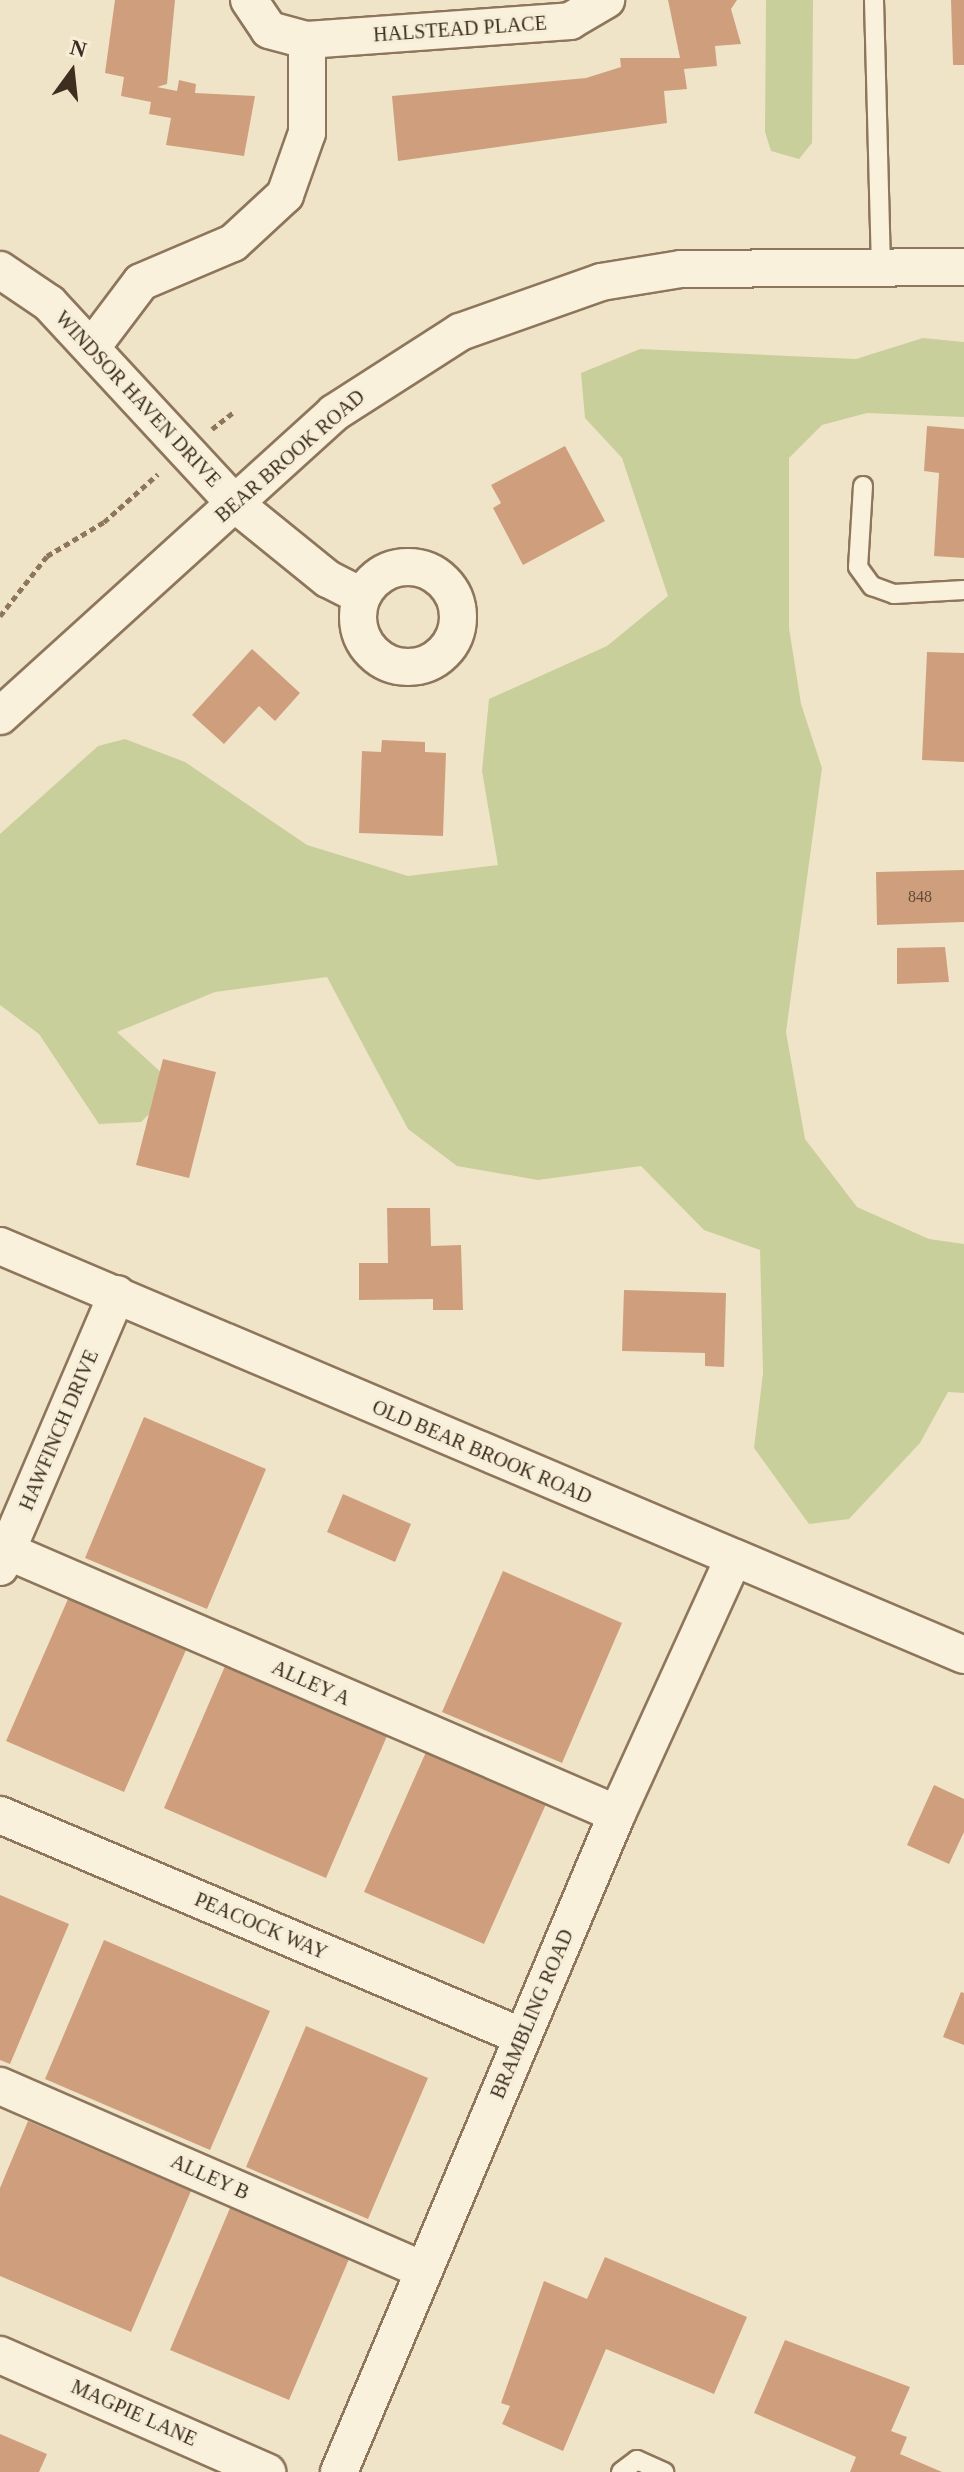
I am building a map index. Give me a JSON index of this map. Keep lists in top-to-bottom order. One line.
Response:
{"streets":{"street":["HALSTEAD PLACE","WINDSOR HAVEN DRIVE","BEAR BROOK ROAD","HAWFINCH DRIVE","OLD BEAR BROOK ROAD","ALLEY A","PEACOCK WAY","BRAMBLING ROAD","ALLEY B","MAGPIE LANE"]},"crossings":[["WINDSOR HAVEN DRIVE","BEAR BROOK ROAD"],["HAWFINCH DRIVE","OLD BEAR BROOK ROAD"],["HAWFINCH DRIVE","ALLEY A"],["OLD BEAR BROOK ROAD","BRAMBLING ROAD"],["ALLEY A","BRAMBLING ROAD"],["PEACOCK WAY","BRAMBLING ROAD"],["BRAMBLING ROAD","ALLEY B"]],"house_numbers":["848"],"north":"top"}
